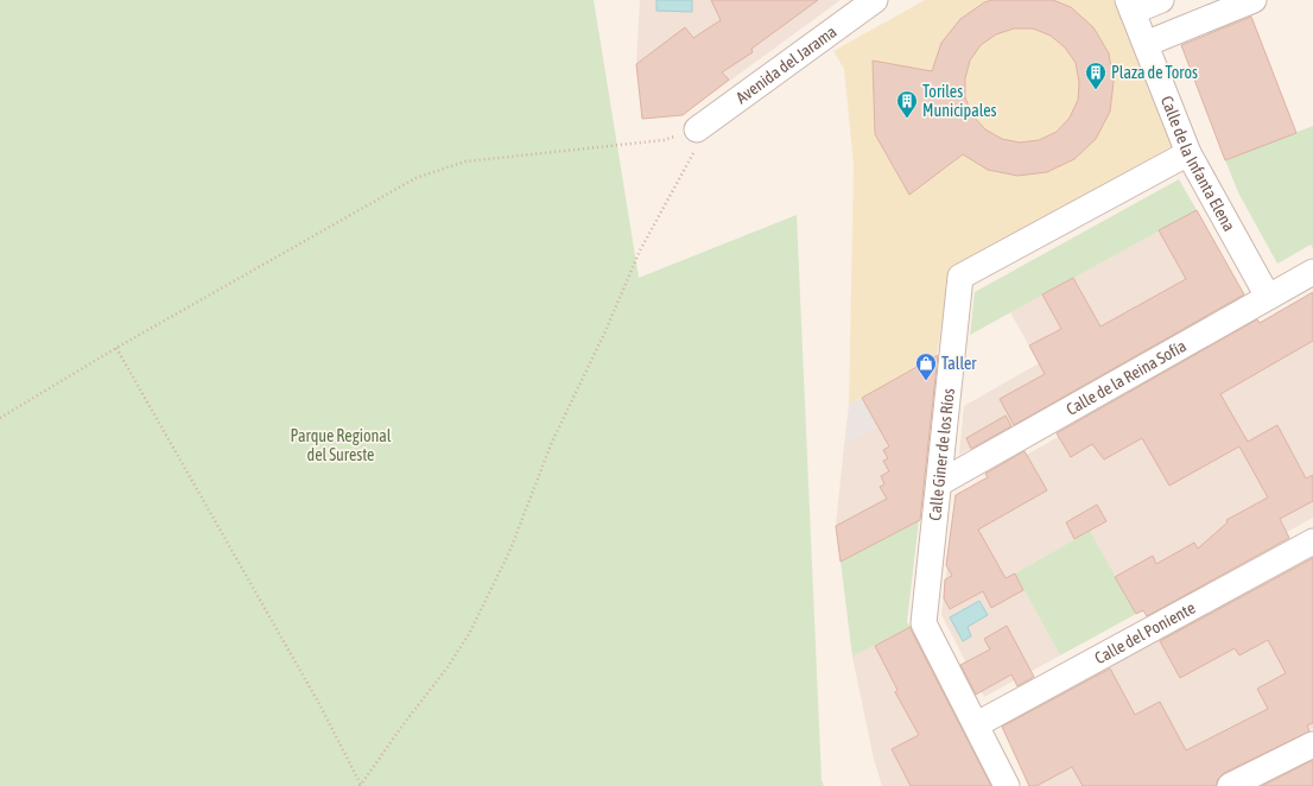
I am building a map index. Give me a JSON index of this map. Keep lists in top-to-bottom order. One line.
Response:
{"streets":{"street":["Avenida del Jarama","Calle de la Infanta Elena","Calle de la Reina Sofía","Calle Giner de los Ríos","Calle del Poniente"]},"crossings":[["Calle de la Infanta Elena","Calle de la Reina Sofía"],["Calle de la Infanta Elena","Calle Giner de los Ríos"],["Calle de la Reina Sofía","Calle Giner de los Ríos"],["Calle Giner de los Ríos","Calle del Poniente"]],"parks":["Parque Regional del Sureste"],"places":{"building":["Plaza de Toros","Toriles Municipales"],"shop":["Taller"]}}
